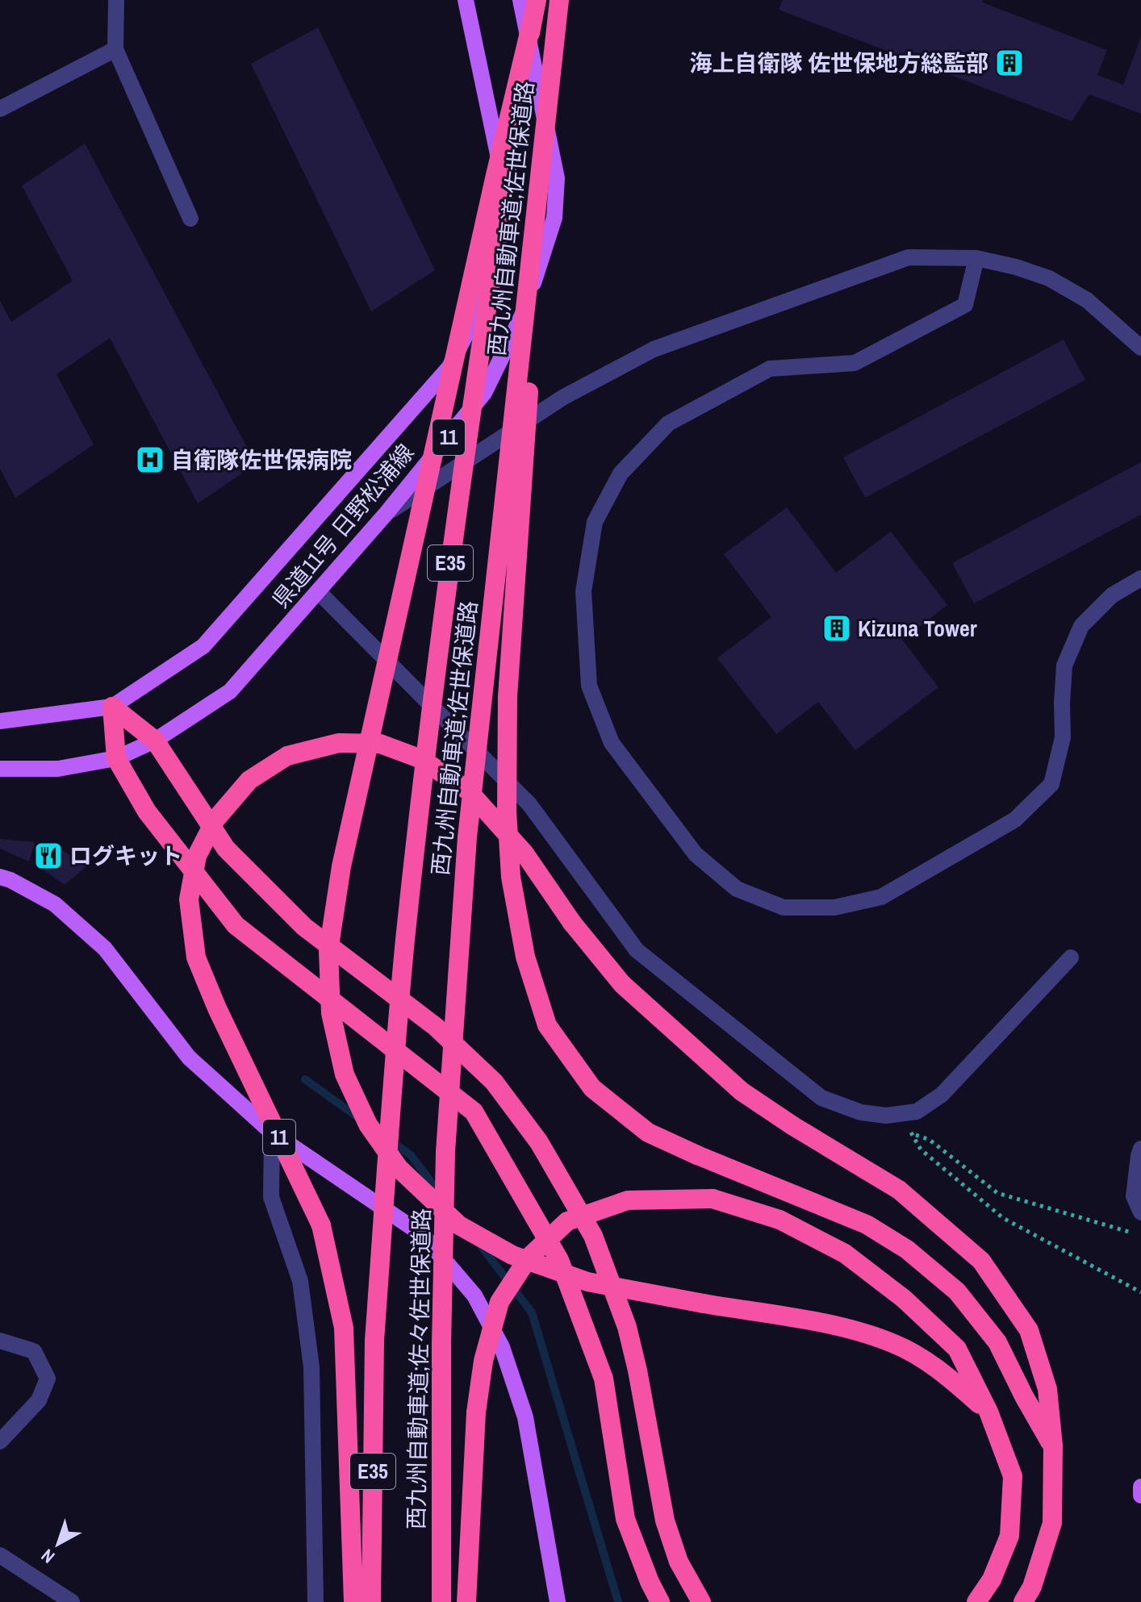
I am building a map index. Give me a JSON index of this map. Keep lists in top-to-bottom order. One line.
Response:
{"streets":{"highway":["西九州自動車道;佐世保道路","E35","西九州自動車道;佐々佐世保道路"],"main road":["11","県道11号 日野松浦線"]},"crossings":[["西九州自動車道;佐世保道路","西九州自動車道;佐々佐世保道路"]],"places":{"building":["海上自衛隊 佐世保地方総監部","Kizuna Tower"],"hospital":["自衛隊佐世保病院"],"restaurant":["ログキット"]},"north":"bottom left"}
